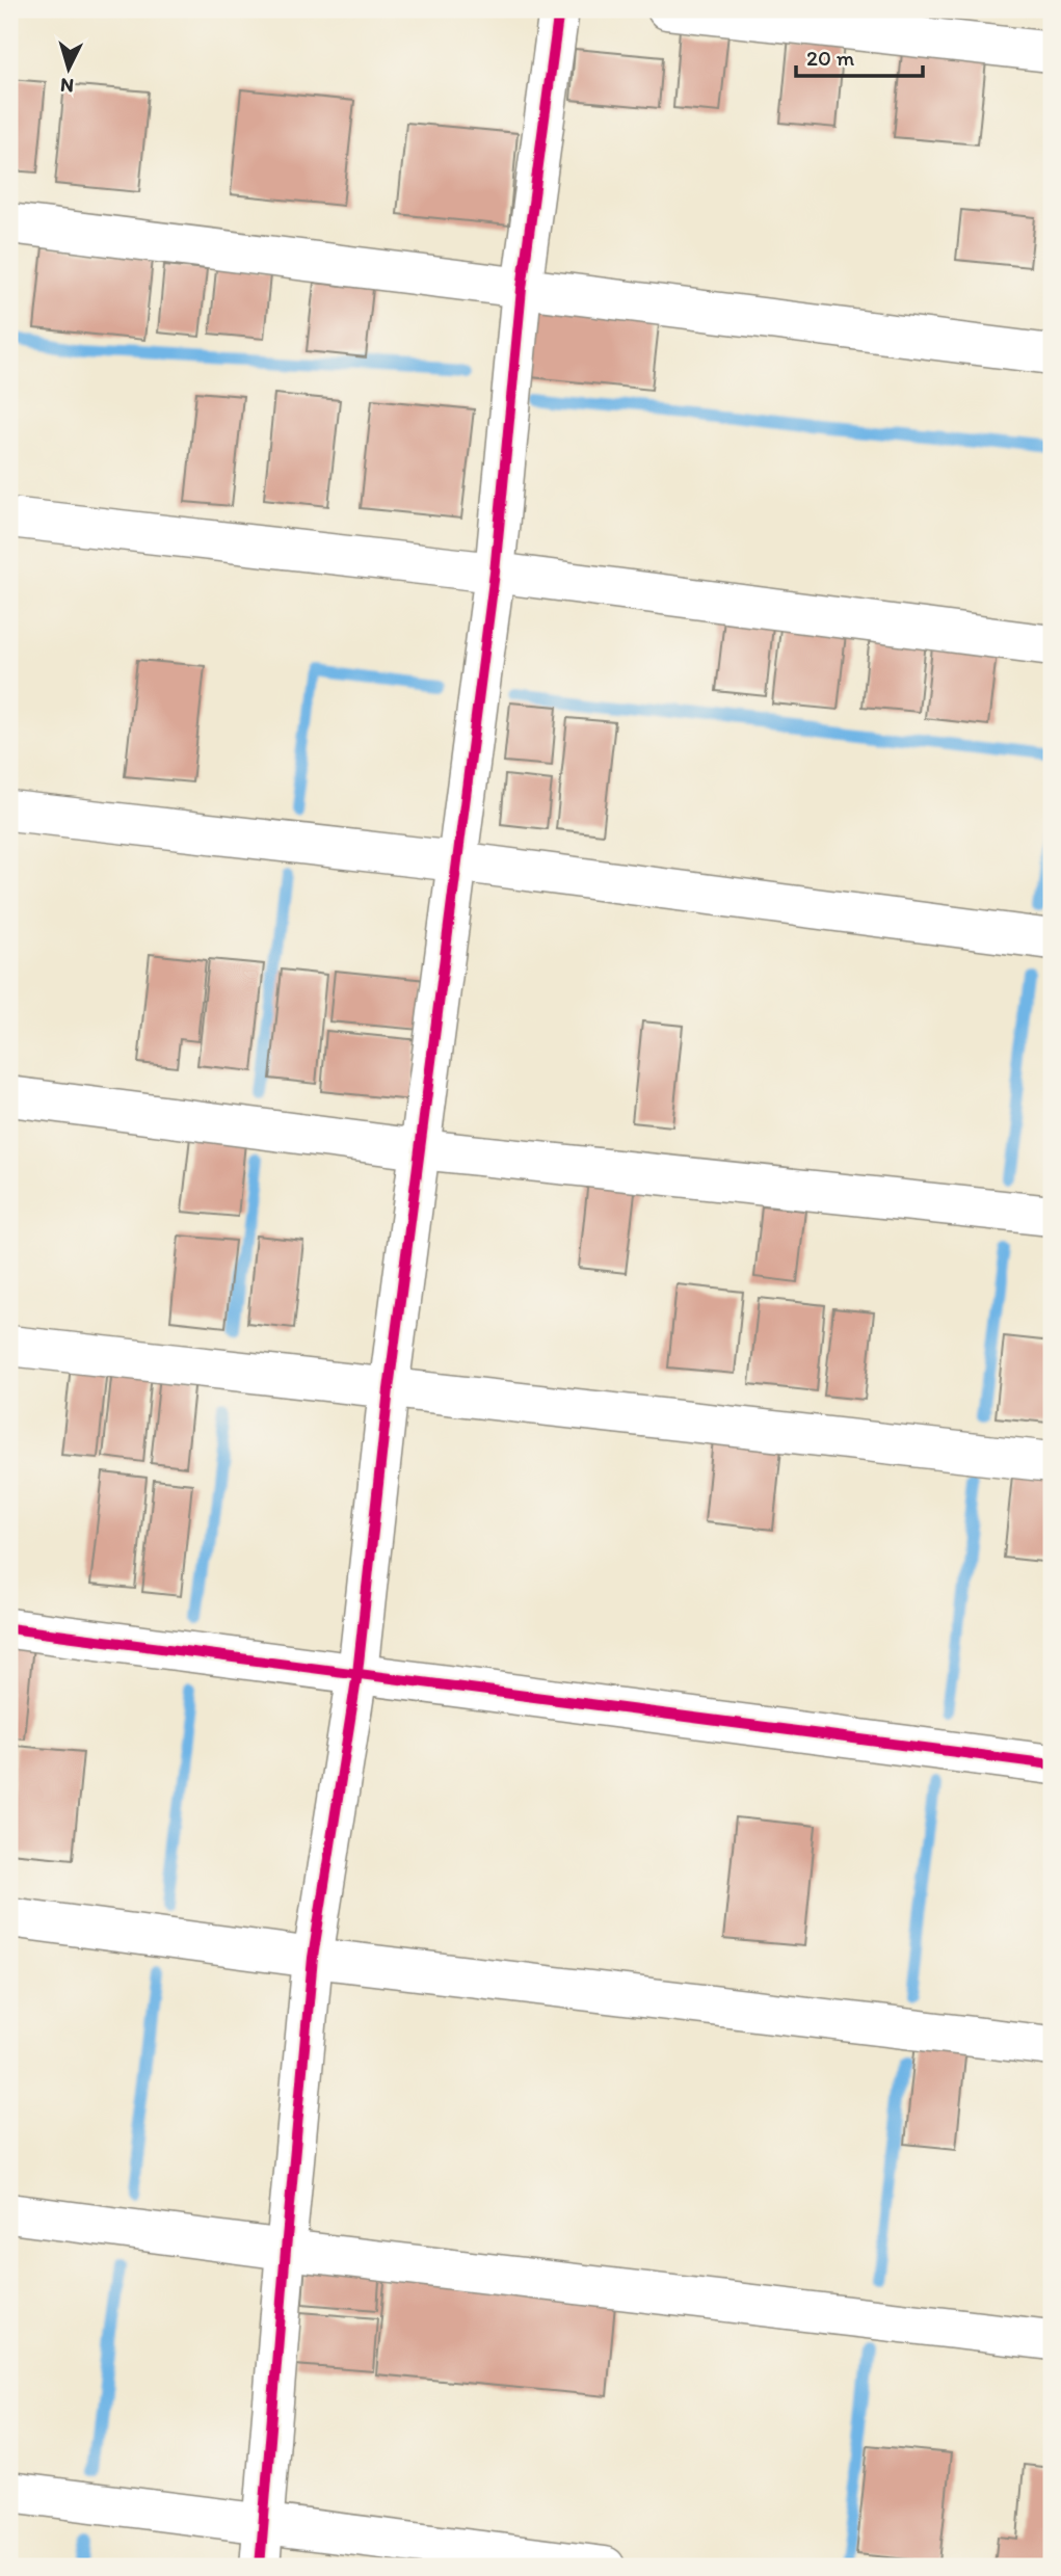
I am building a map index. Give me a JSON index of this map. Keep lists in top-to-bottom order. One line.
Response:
{"scale_bar":"20 m","north":"bottom"}
